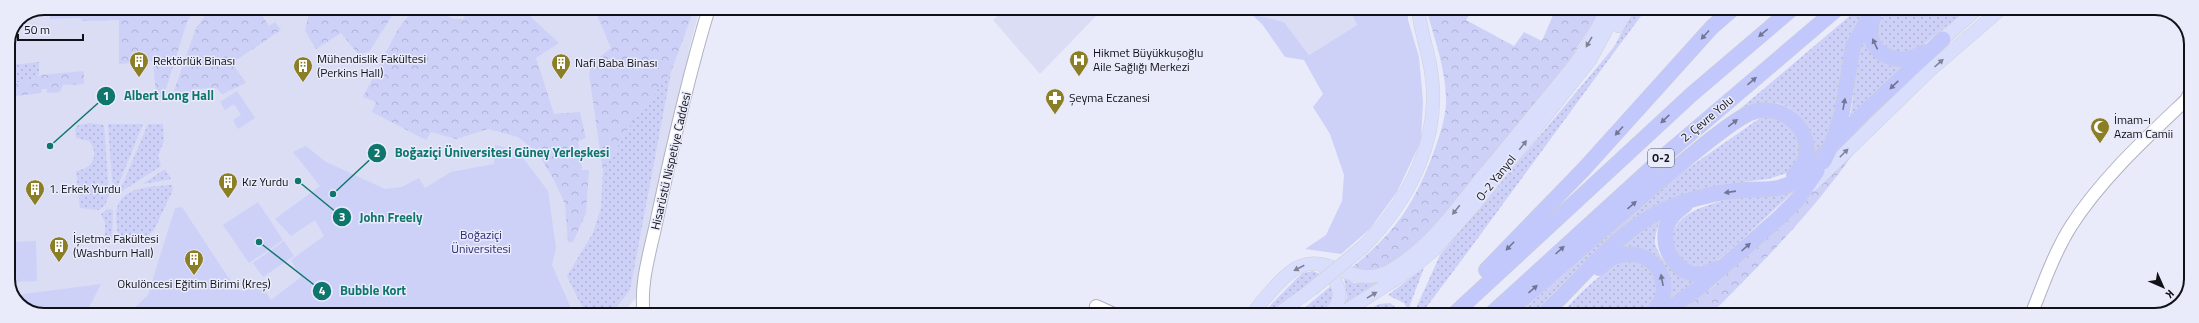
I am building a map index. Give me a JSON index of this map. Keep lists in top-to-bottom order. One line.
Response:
{"streets":{"highway":["2. Çevre Yolu","O-2"],"main road":["Hisarüstü Nispetiye Caddesi","O-2 Yanyol"]},"parks":["Boğaziçi Üniversitesi"],"places":{"hospital":["Hikmet Büyükkuşoğlu Aile Sağlığı Merkezi"],"building":["Rektörlük Binası","Nafi Baba Binası","Mühendislik Fakültesi (Perkins Hall)","Kız Yurdu","1. Erkek Yurdu","İşletme Fakültesi (Washburn Hall)","Okulöncesi Eğitim Birimi (Kreş)"],"pharmacy":["Şeyma Eczanesi"],"mosque":["İmam-ı Azam Camii"],"other":["Albert Long Hall","John Freely","Boğaziçi Üniversitesi Güney Yerleşkesi","Bubble Kort"]},"scale_bar":"50 m","north":"bottom right"}
